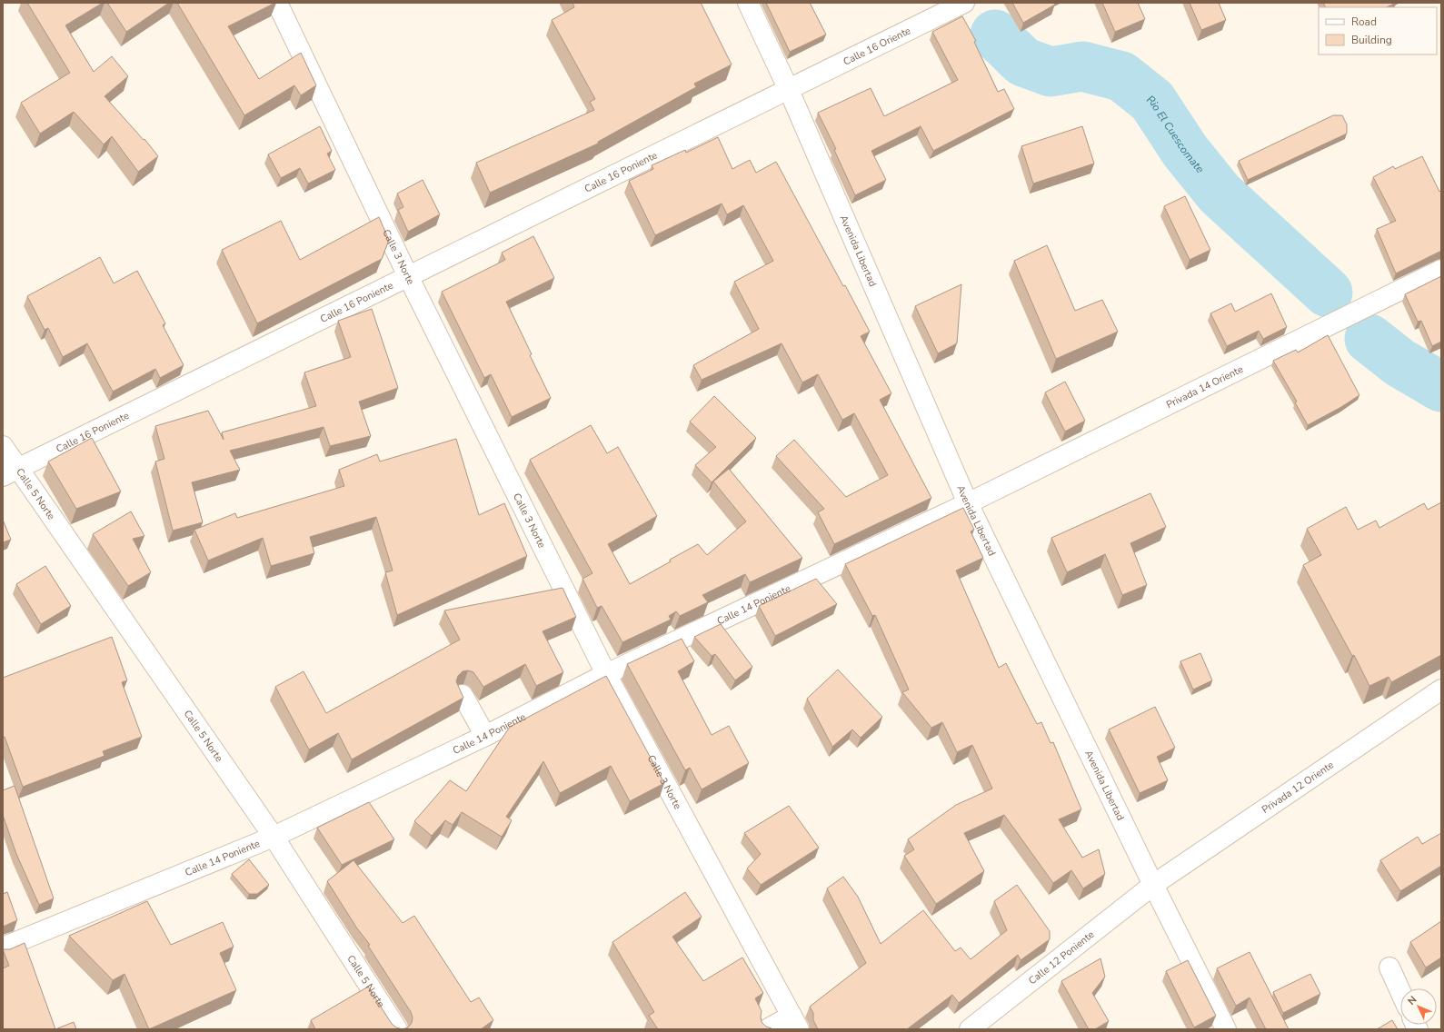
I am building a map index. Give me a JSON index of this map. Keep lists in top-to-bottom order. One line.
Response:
{"streets":{"street":["Calle 16 Oriente","Calle 16 Poniente","Avenida Libertad","Calle 3 Norte","Privada 14 Oriente","Calle 5 Norte","Calle 14 Poniente","Privada 12 Oriente","Calle 12 Poniente"]},"crossings":[["Calle 16 Oriente","Calle 16 Poniente"],["Calle 16 Oriente","Avenida Libertad"],["Calle 16 Poniente","Avenida Libertad"],["Calle 16 Poniente","Calle 3 Norte"],["Calle 16 Poniente","Calle 5 Norte"],["Avenida Libertad","Privada 14 Oriente"],["Avenida Libertad","Calle 14 Poniente"],["Avenida Libertad","Privada 12 Oriente"],["Avenida Libertad","Calle 12 Poniente"],["Calle 3 Norte","Calle 14 Poniente"],["Privada 14 Oriente","Calle 14 Poniente"],["Calle 5 Norte","Calle 14 Poniente"],["Privada 12 Oriente","Calle 12 Poniente"]],"water":["Rio El Cuescomate"],"legend":["Road","Building"],"north":"top left"}
